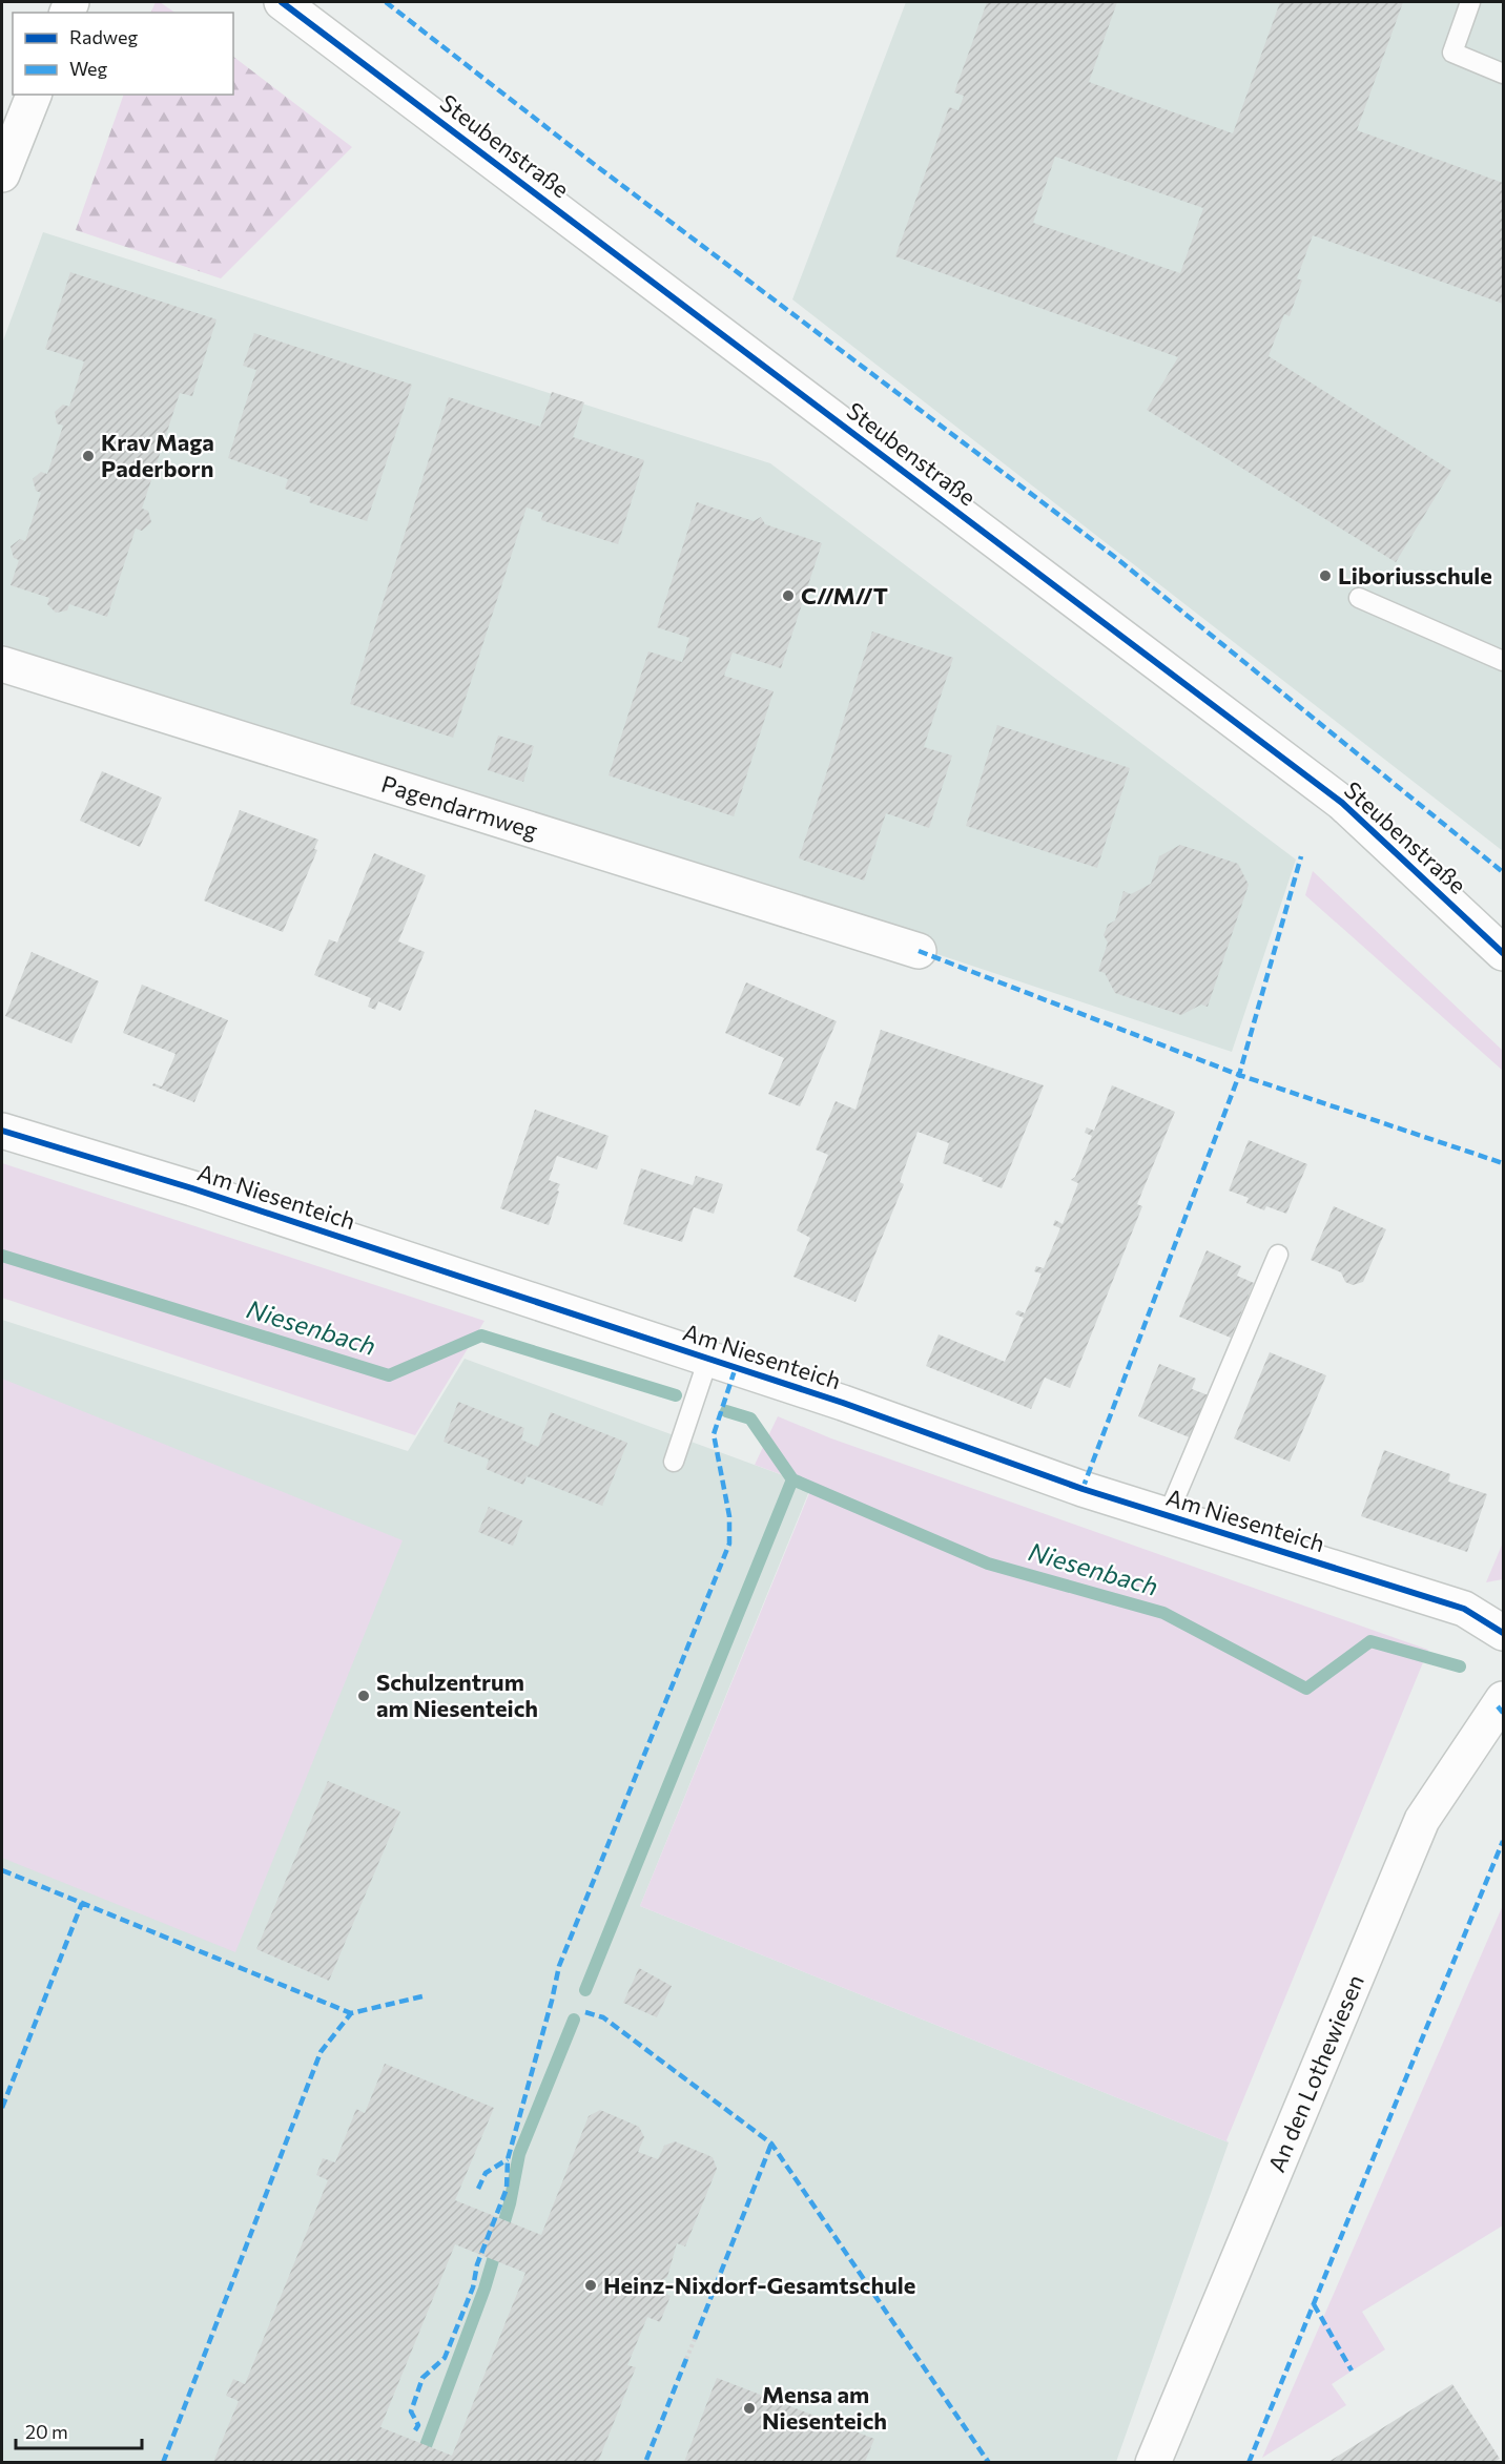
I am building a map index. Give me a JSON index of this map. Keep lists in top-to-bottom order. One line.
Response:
{"streets":{"street":["Steubenstraße","Pagendarmweg","Am Niesenteich","An den Lothewiesen"]},"water":["Niesenbach"],"places":["Krav Maga Paderborn","Liboriusschule","C//M//T","Schulzentrum am Niesenteich","Heinz-Nixdorf-Gesamtschule","Mensa am Niesenteich"],"legend":["Radweg","Weg"],"scale_bar":"20 m"}
